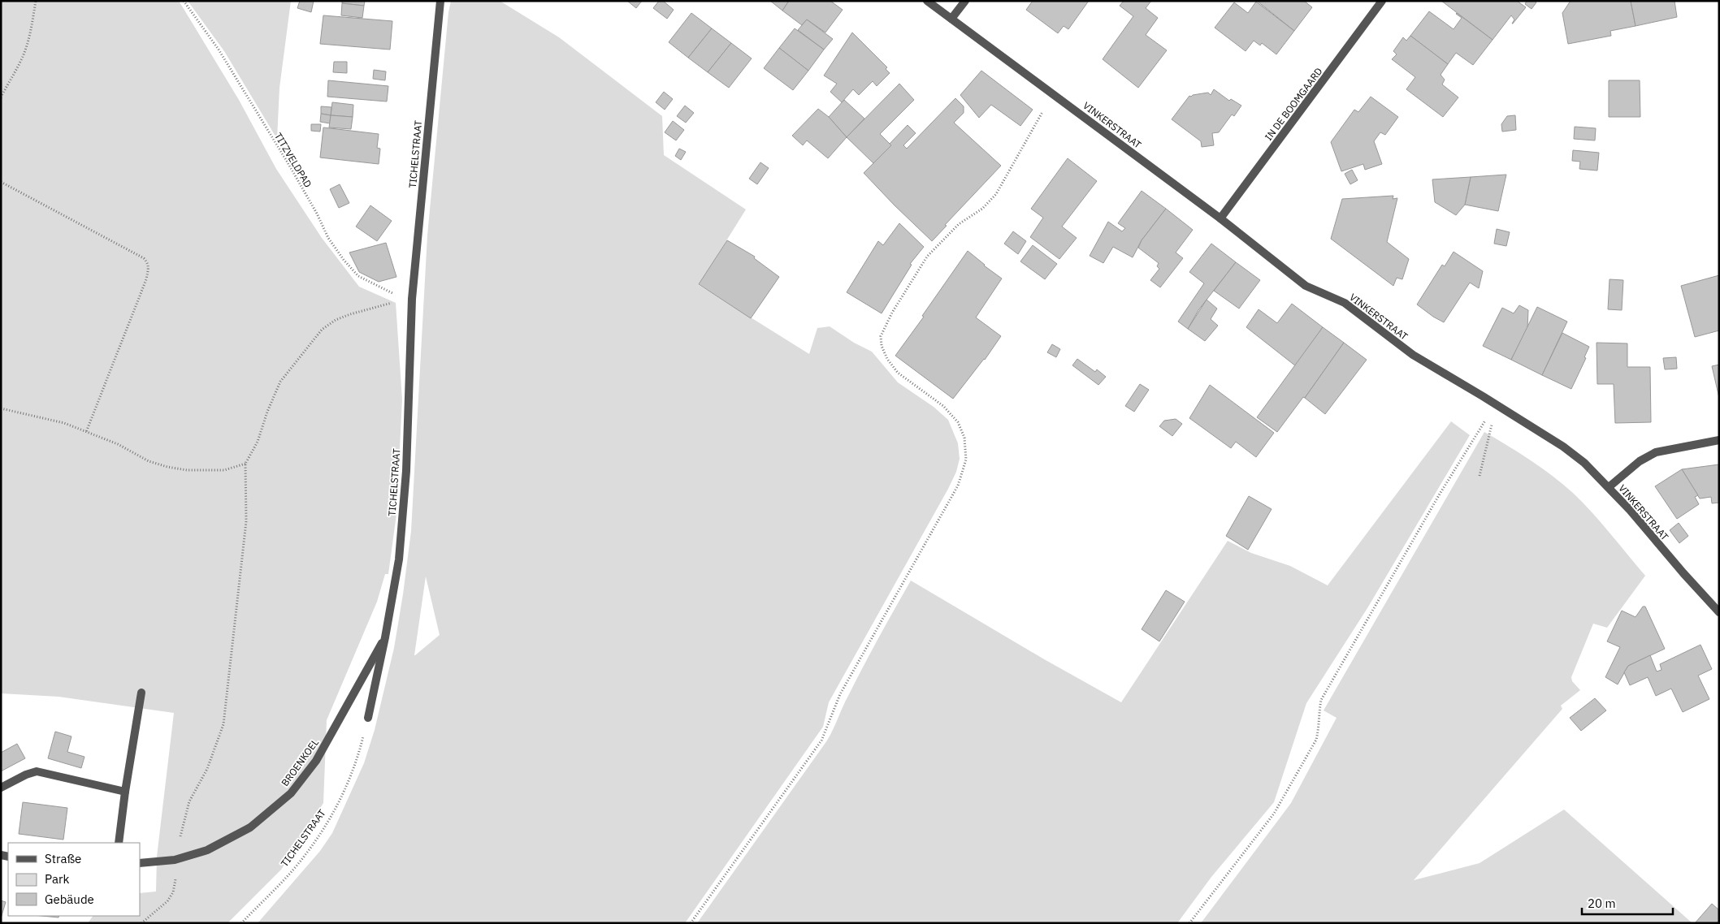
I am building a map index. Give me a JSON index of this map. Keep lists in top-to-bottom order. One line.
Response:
{"streets":{"street":["IN DE BOOMGAARD","VINKERSTRAAT","TICHELSTRAAT","BROENKOEL"],"path":["TITZVELDPAD"]},"crossings":[["IN DE BOOMGAARD","VINKERSTRAAT"],["TICHELSTRAAT","TITZVELDPAD"],["TICHELSTRAAT","BROENKOEL"]],"legend":["Straße","Park","Gebäude"],"scale_bar":"20 m"}
